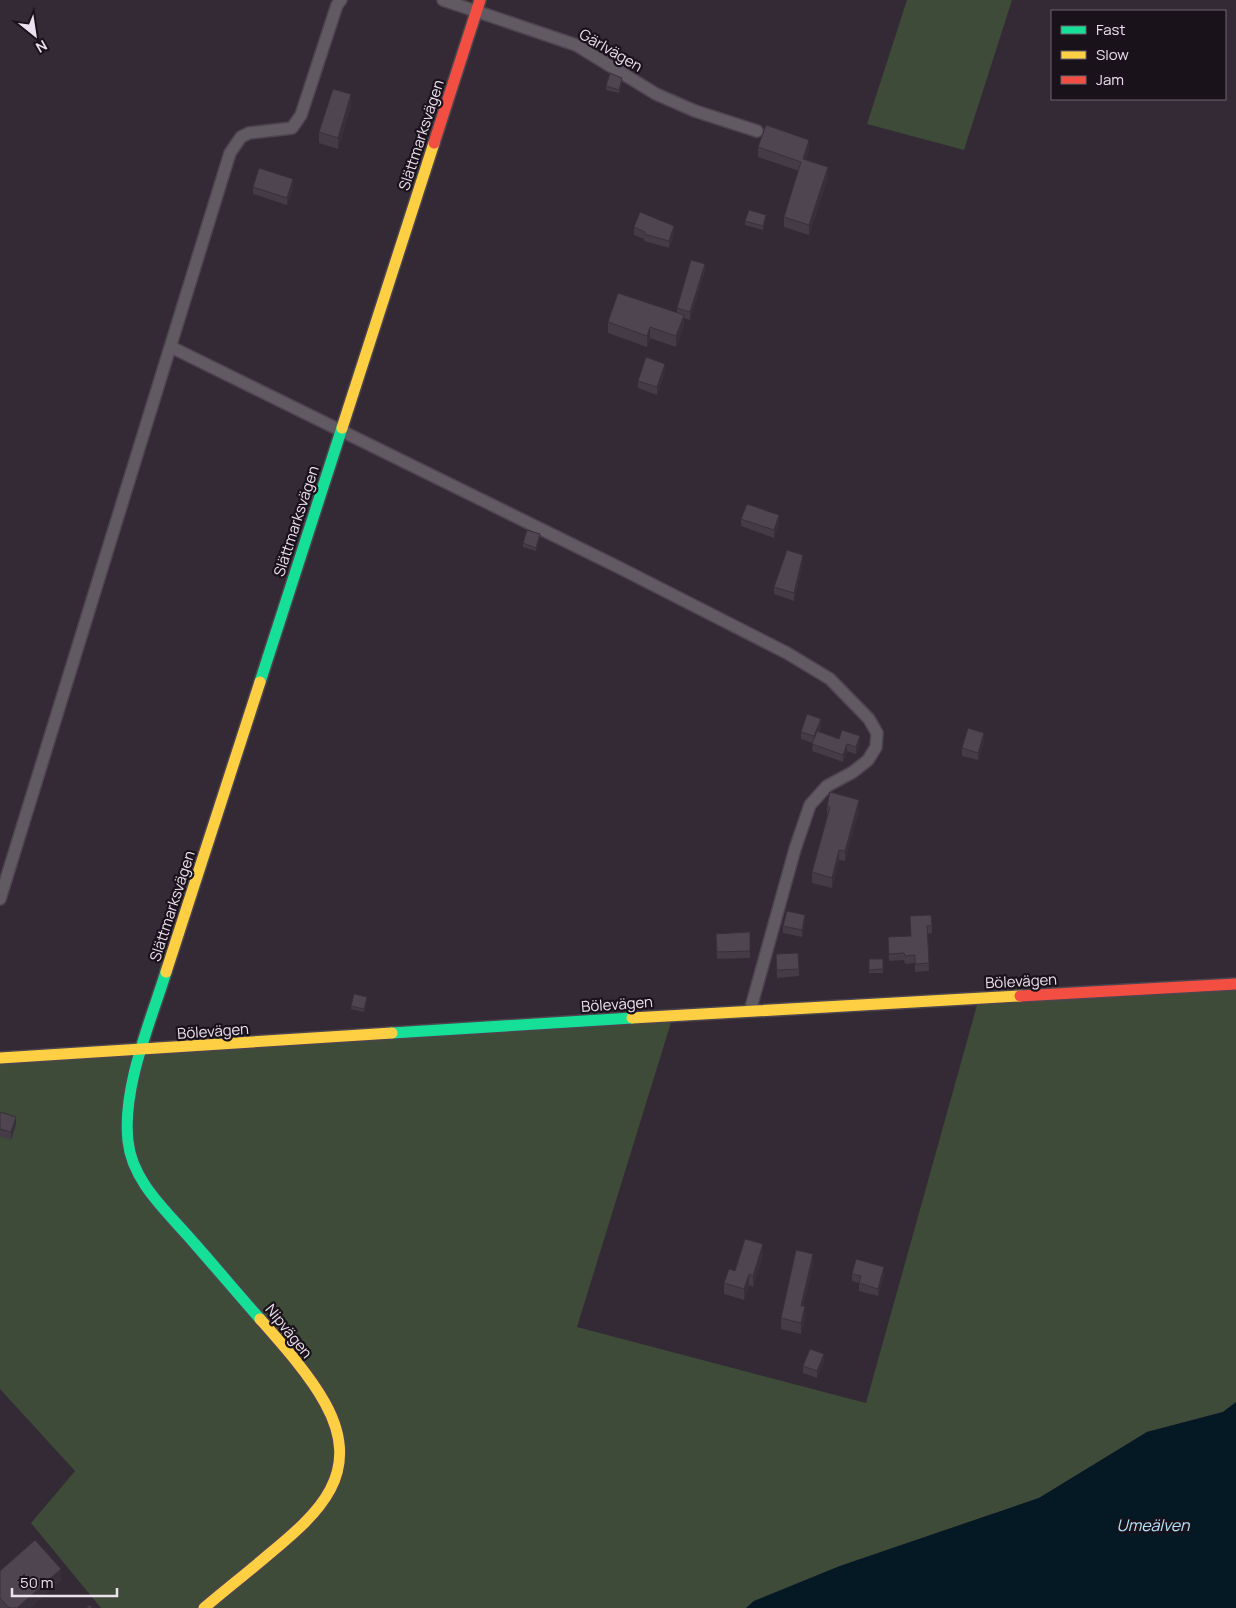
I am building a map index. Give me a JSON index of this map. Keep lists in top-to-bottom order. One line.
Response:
{"streets":{"street":["Gärlvägen","Slättmarksvägen","Bölevägen","Nipvägen"]},"crossings":[["Gärlvägen","Slättmarksvägen"],["Slättmarksvägen","Bölevägen"],["Slättmarksvägen","Nipvägen"],["Bölevägen","Nipvägen"]],"water":["Umeälven"],"legend":["Fast","Slow","Jam"],"scale_bar":"50 m","north":"bottom right"}
